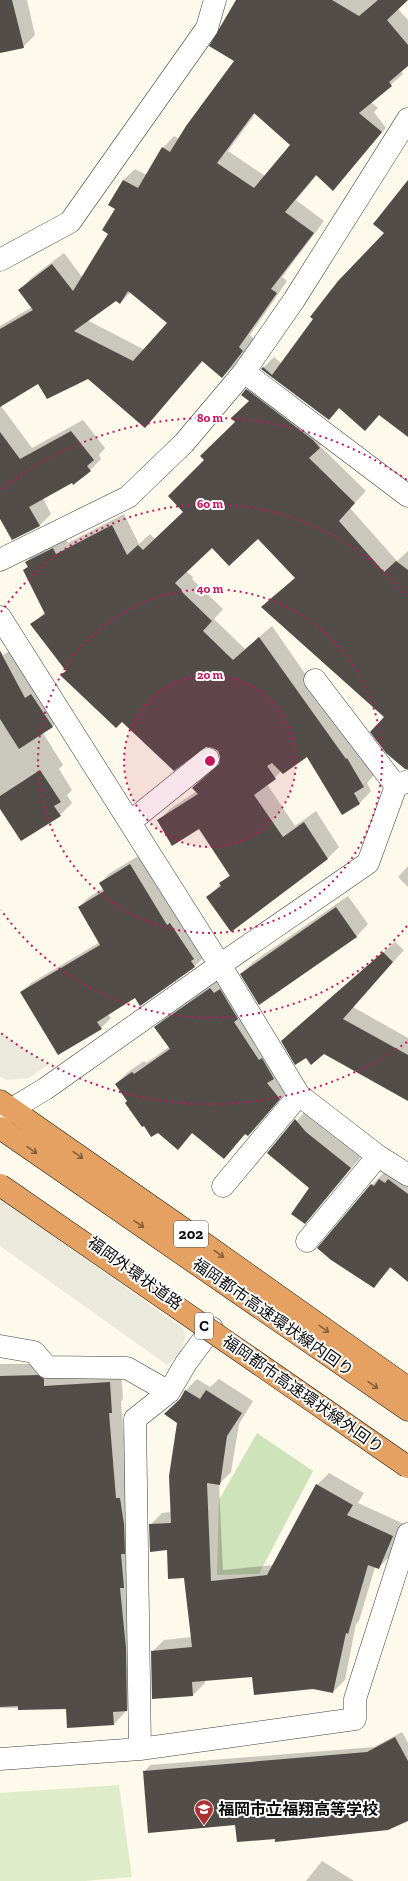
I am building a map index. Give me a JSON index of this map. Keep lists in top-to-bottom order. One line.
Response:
{"streets":{"highway":["202","福岡外環状道路","福岡都市高速環状線内回り","C","福岡都市高速環状線外回り"]},"crossings":[["福岡外環状道路","福岡都市高速環状線外回り"]],"places":{"school or university":["福岡市立福翔高等学校"]},"rings":["80 m","60 m","40 m","20 m"]}
